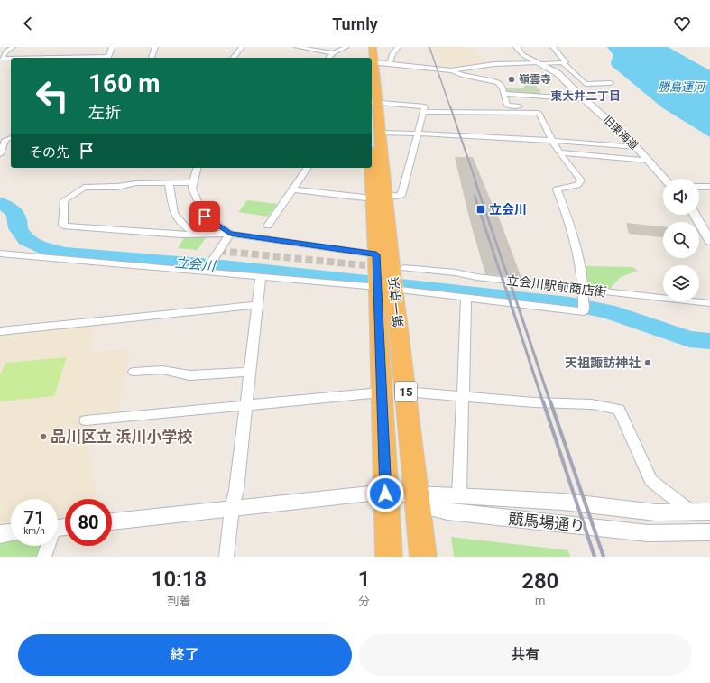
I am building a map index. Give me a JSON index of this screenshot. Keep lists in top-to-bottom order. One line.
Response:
{"streets":{"highway":["第一京浜","15"],"street":["旧東海道","立会川駅前商店街","競馬場通り"]},"crossings":[["立会川駅前商店街","第一京浜"],["第一京浜","競馬場通り"]],"districts":["東大井二丁目"],"water":["勝島運河","立会川"],"places":{"other":["嶺雲寺","天祖諏訪神社","品川区立 浜川小学校"],"transit":["立会川"]},"page":{"header":"Turnly","turn":["160 m","左折"],"then":"その先","speed":"71 km/h","limit":"80","eta":["10:18","到着","1","分","280","m"],"buttons":["終了","共有"]}}
